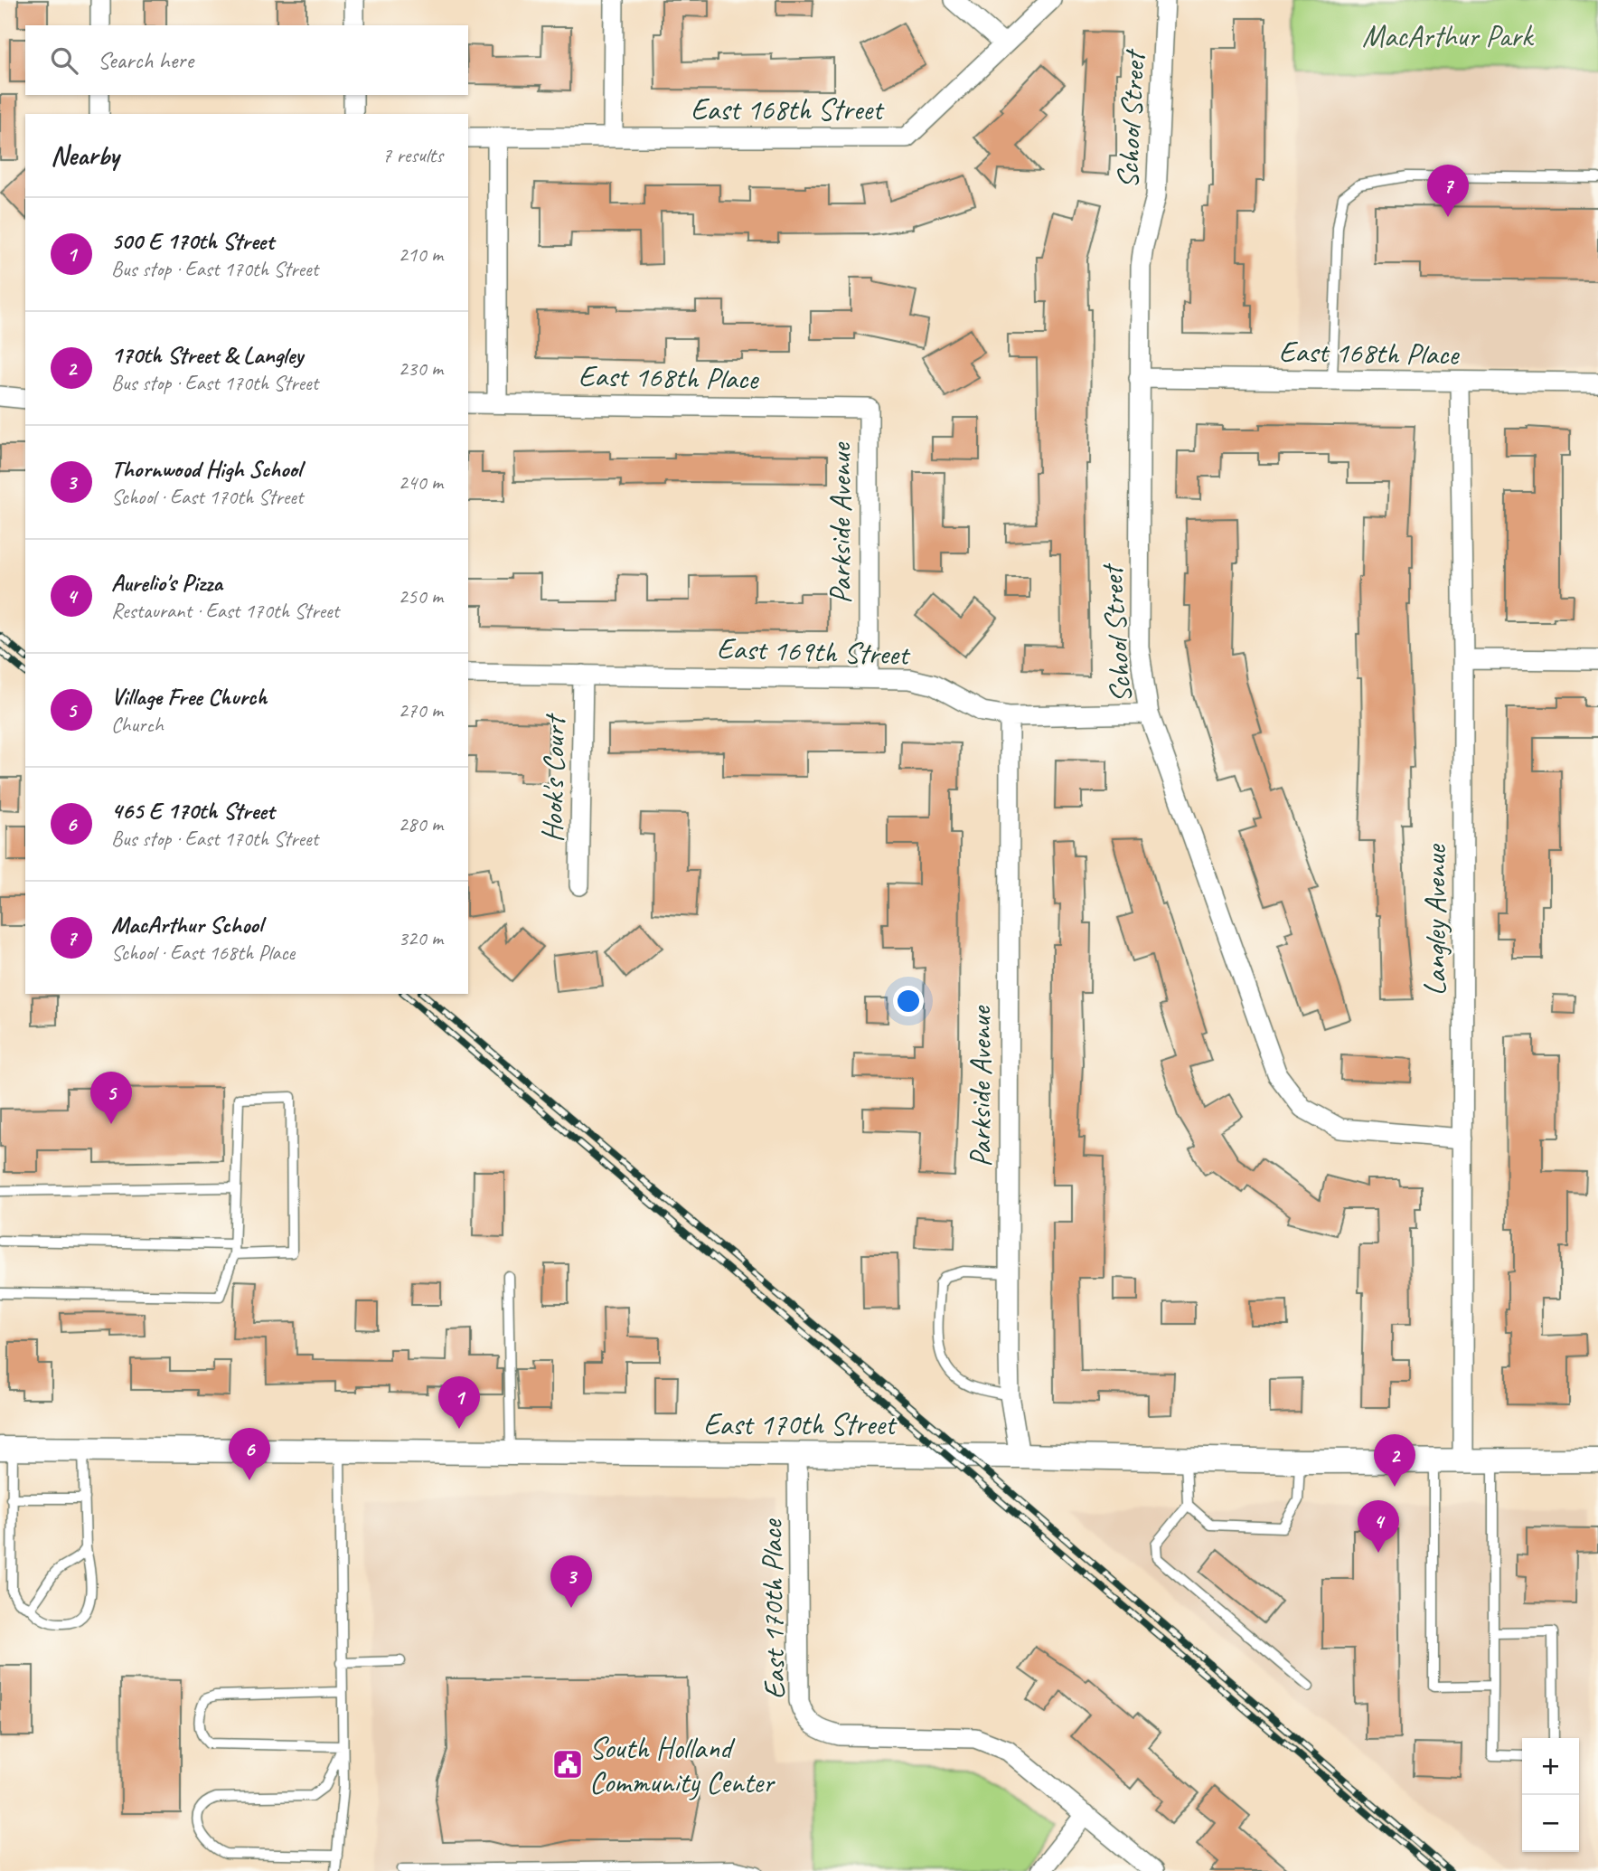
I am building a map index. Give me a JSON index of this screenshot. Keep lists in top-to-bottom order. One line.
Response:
{"streets":{"street":["East 168th Street","School Street","East 168th Place","Parkside Avenue","East 169th Street","Hook's Court","Langley Avenue","East 170th Street","East 170th Place"]},"crossings":[["School Street","East 168th Place"],["School Street","East 169th Street"],["School Street","Langley Avenue"],["East 168th Place","Parkside Avenue"],["East 168th Place","Langley Avenue"],["Parkside Avenue","East 169th Street"],["Parkside Avenue","East 170th Street"],["East 169th Street","Hook's Court"],["Langley Avenue","East 170th Street"],["East 170th Street","East 170th Place"]],"parks":["MacArthur Park"],"places":{"public building":["South Holland Community Center"]},"page":{"search":"Search here","heading":["Nearby","7 results"],"pins":["7","5","1","6","2","4","3"],"list":[{"mark":"1","name":"500 E 170th Street","note":"Bus stop · East 170th Street","value":"210 m"},{"mark":"2","name":"170th Street & Langley","note":"Bus stop · East 170th Street","value":"230 m"},{"mark":"3","name":"Thornwood High School","note":"School · East 170th Street","value":"240 m"},{"mark":"4","name":"Aurelio's Pizza","note":"Restaurant · East 170th Street","value":"250 m"},{"mark":"5","name":"Village Free Church","note":"Church","value":"270 m"},{"mark":"6","name":"465 E 170th Street","note":"Bus stop · East 170th Street","value":"280 m"},{"mark":"7","name":"MacArthur School","note":"School · East 168th Place","value":"320 m"}],"map_buttons":["+","−"]}}
